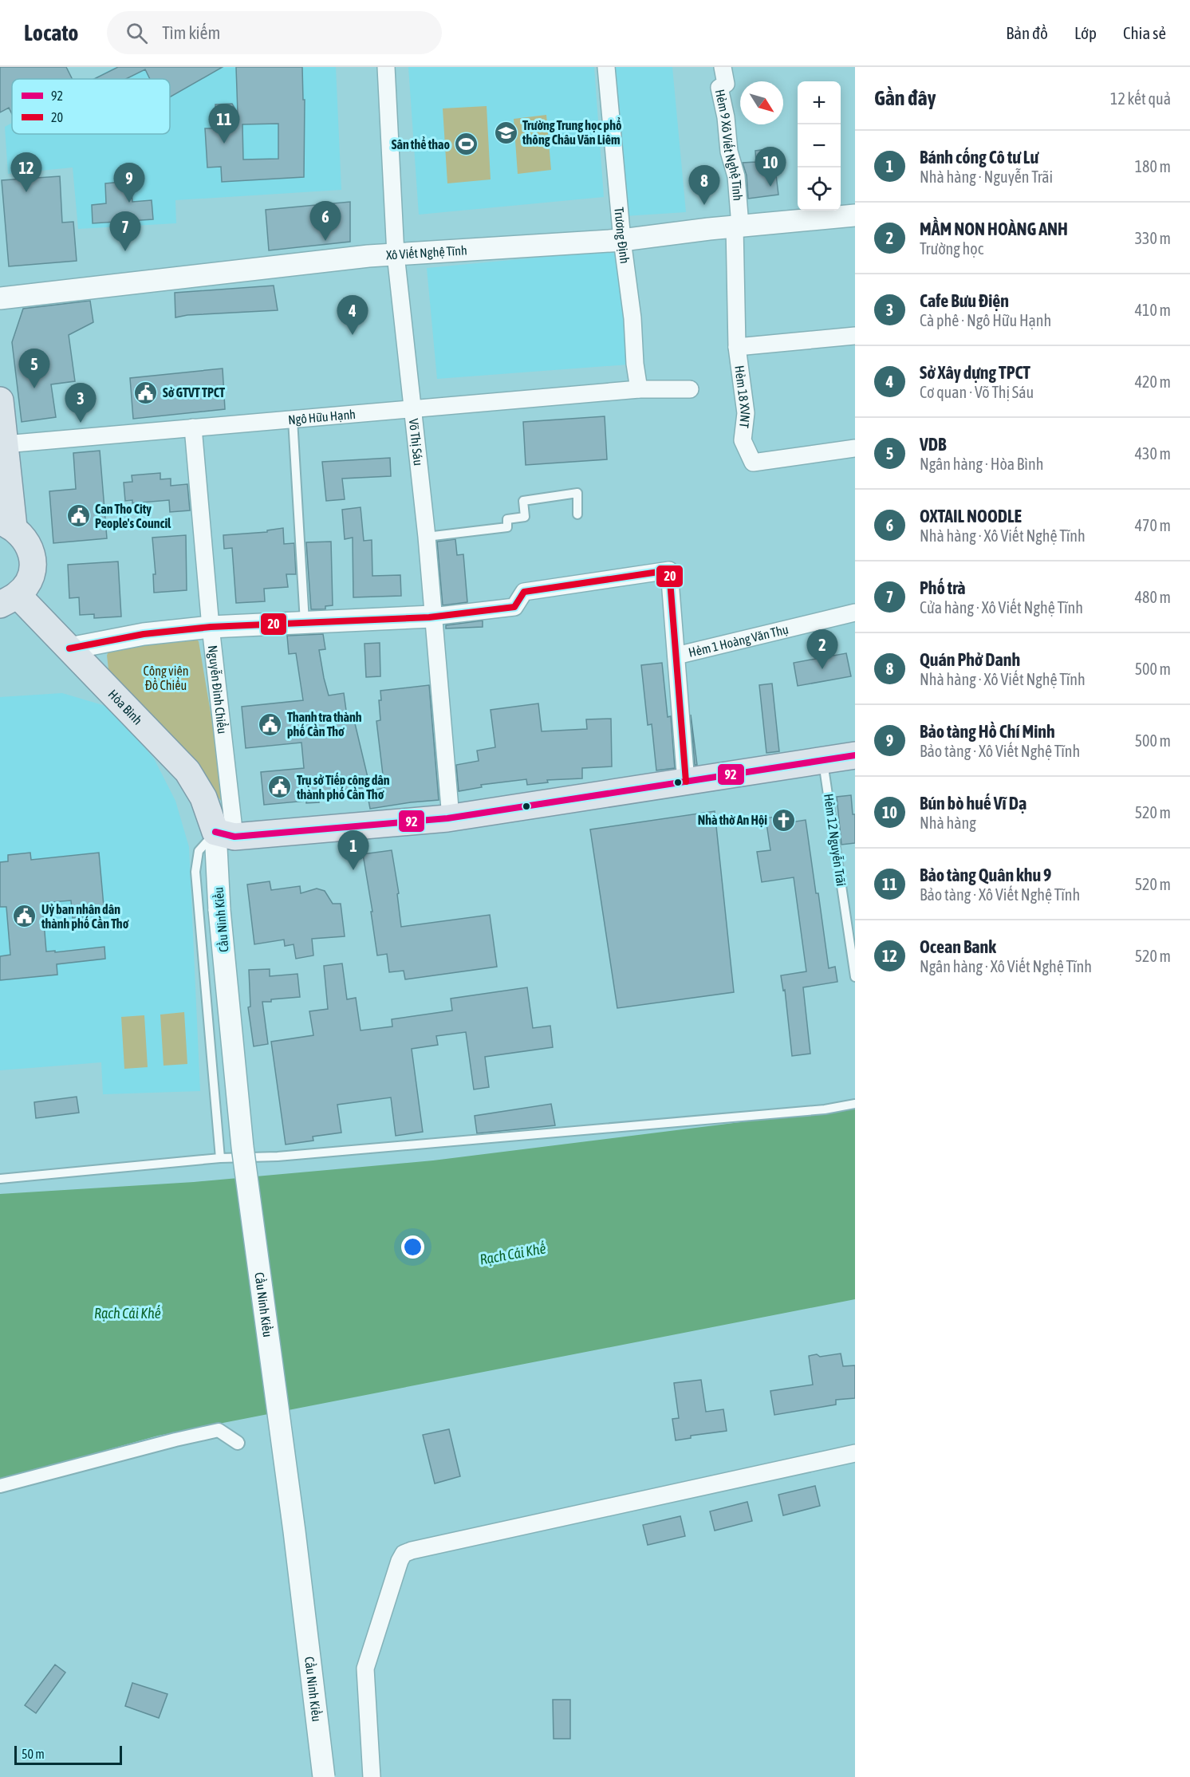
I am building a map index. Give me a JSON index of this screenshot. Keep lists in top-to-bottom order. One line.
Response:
{"streets":{"main road":["Hòa Bình"],"street":["Hẻm 9 Xô Viết Nghệ Tĩnh","Trương Định","Xô Viết Nghệ Tĩnh","Hẻm 18 XVNT","Ngô Hữu Hạnh","Võ Thị Sáu","Hẻm 1 Hoàng Văn Thụ","Nguyễn Đình Chiểu","Cầu Ninh Kiều"],"lane":["Hẻm 12 Nguyễn Trãi"]},"crossings":[["Hẻm 9 Xô Viết Nghệ Tĩnh","Xô Viết Nghệ Tĩnh"],["Hẻm 9 Xô Viết Nghệ Tĩnh","Hẻm 18 XVNT"],["Trương Định","Xô Viết Nghệ Tĩnh"],["Trương Định","Ngô Hữu Hạnh"],["Xô Viết Nghệ Tĩnh","Hẻm 18 XVNT"],["Xô Viết Nghệ Tĩnh","Võ Thị Sáu"],["Ngô Hữu Hạnh","Võ Thị Sáu"],["Ngô Hữu Hạnh","Nguyễn Đình Chiểu"],["Nguyễn Đình Chiểu","Hòa Bình"],["Nguyễn Đình Chiểu","Cầu Ninh Kiều"],["Hòa Bình","Cầu Ninh Kiều"]],"water":["Rạch Cái Khế"],"parks":["Công viên Đồ Chiểu"],"places":{"school or university":["Trường Trung học phổ thông Châu Văn Liêm"],"sports":["Sân thể thao"],"public building":["Sở GTVT TPCT","Can Tho City People's Council","Thanh tra thành phố Cần Thơ","Trụ sở Tiếp công dân thành phố Cần Thơ","Uỷ ban nhân dân thành phố Cần Thơ"],"church":["Nhà thờ An Hội"]},"lines":["transit line 20","transit line 92"],"legend":["92","20"],"scale_bar":"50 m","north":"bottom right","page":{"header":"Locato","search":"Tìm kiếm","nav":["Bản đồ","Lớp","Chia sẻ"],"heading":["Gần đây","12 kết quả"],"map_buttons":["+","−"],"pins":["11","10","12","9","8","6","7","4","5","3","2","1"],"list":[{"mark":"1","name":"Bánh cống Cô tư Lư","note":"Nhà hàng · Nguyễn Trãi","value":"180 m"},{"mark":"2","name":"MẦM NON HOÀNG ANH","note":"Trường học","value":"330 m"},{"mark":"3","name":"Cafe Bưu Điện","note":"Cà phê · Ngô Hữu Hạnh","value":"410 m"},{"mark":"4","name":"Sở Xây dựng TPCT","note":"Cơ quan · Võ Thị Sáu","value":"420 m"},{"mark":"5","name":"VDB","note":"Ngân hàng · Hòa Bình","value":"430 m"},{"mark":"6","name":"OXTAIL NOODLE","note":"Nhà hàng · Xô Viết Nghệ Tĩnh","value":"470 m"},{"mark":"7","name":"Phố trà","note":"Cửa hàng · Xô Viết Nghệ Tĩnh","value":"480 m"},{"mark":"8","name":"Quán Phở Danh","note":"Nhà hàng · Xô Viết Nghệ Tĩnh","value":"500 m"},{"mark":"9","name":"Bảo tàng Hồ Chí Minh","note":"Bảo tàng · Xô Viết Nghệ Tĩnh","value":"500 m"},{"mark":"10","name":"Bún bò huế Vĩ Dạ","note":"Nhà hàng","value":"520 m"},{"mark":"11","name":"Bảo tàng Quân khu 9","note":"Bảo tàng · Xô Viết Nghệ Tĩnh","value":"520 m"},{"mark":"12","name":"Ocean Bank","note":"Ngân hàng · Xô Viết Nghệ Tĩnh","value":"520 m"}],"scale":"50 m"}}
